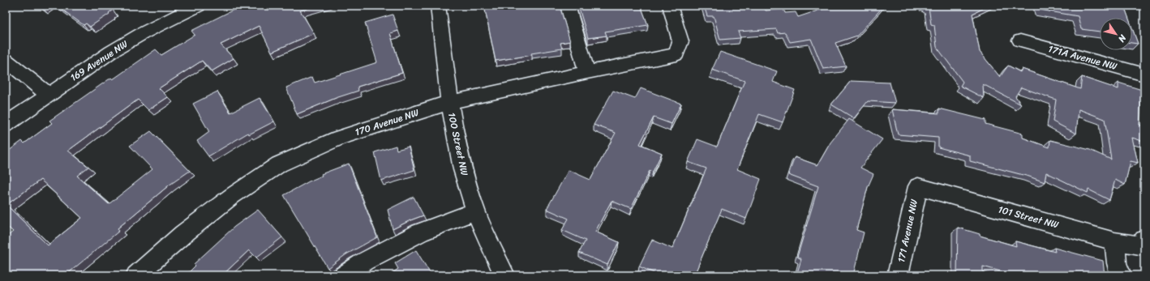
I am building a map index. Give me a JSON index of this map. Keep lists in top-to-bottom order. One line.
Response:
{"streets":{"street":["171A Avenue NW","169 Avenue NW","170 Avenue NW","100 Street NW","101 Street NW","171 Avenue NW"]},"crossings":[["170 Avenue NW","100 Street NW"],["101 Street NW","171 Avenue NW"]],"north":"bottom right"}
